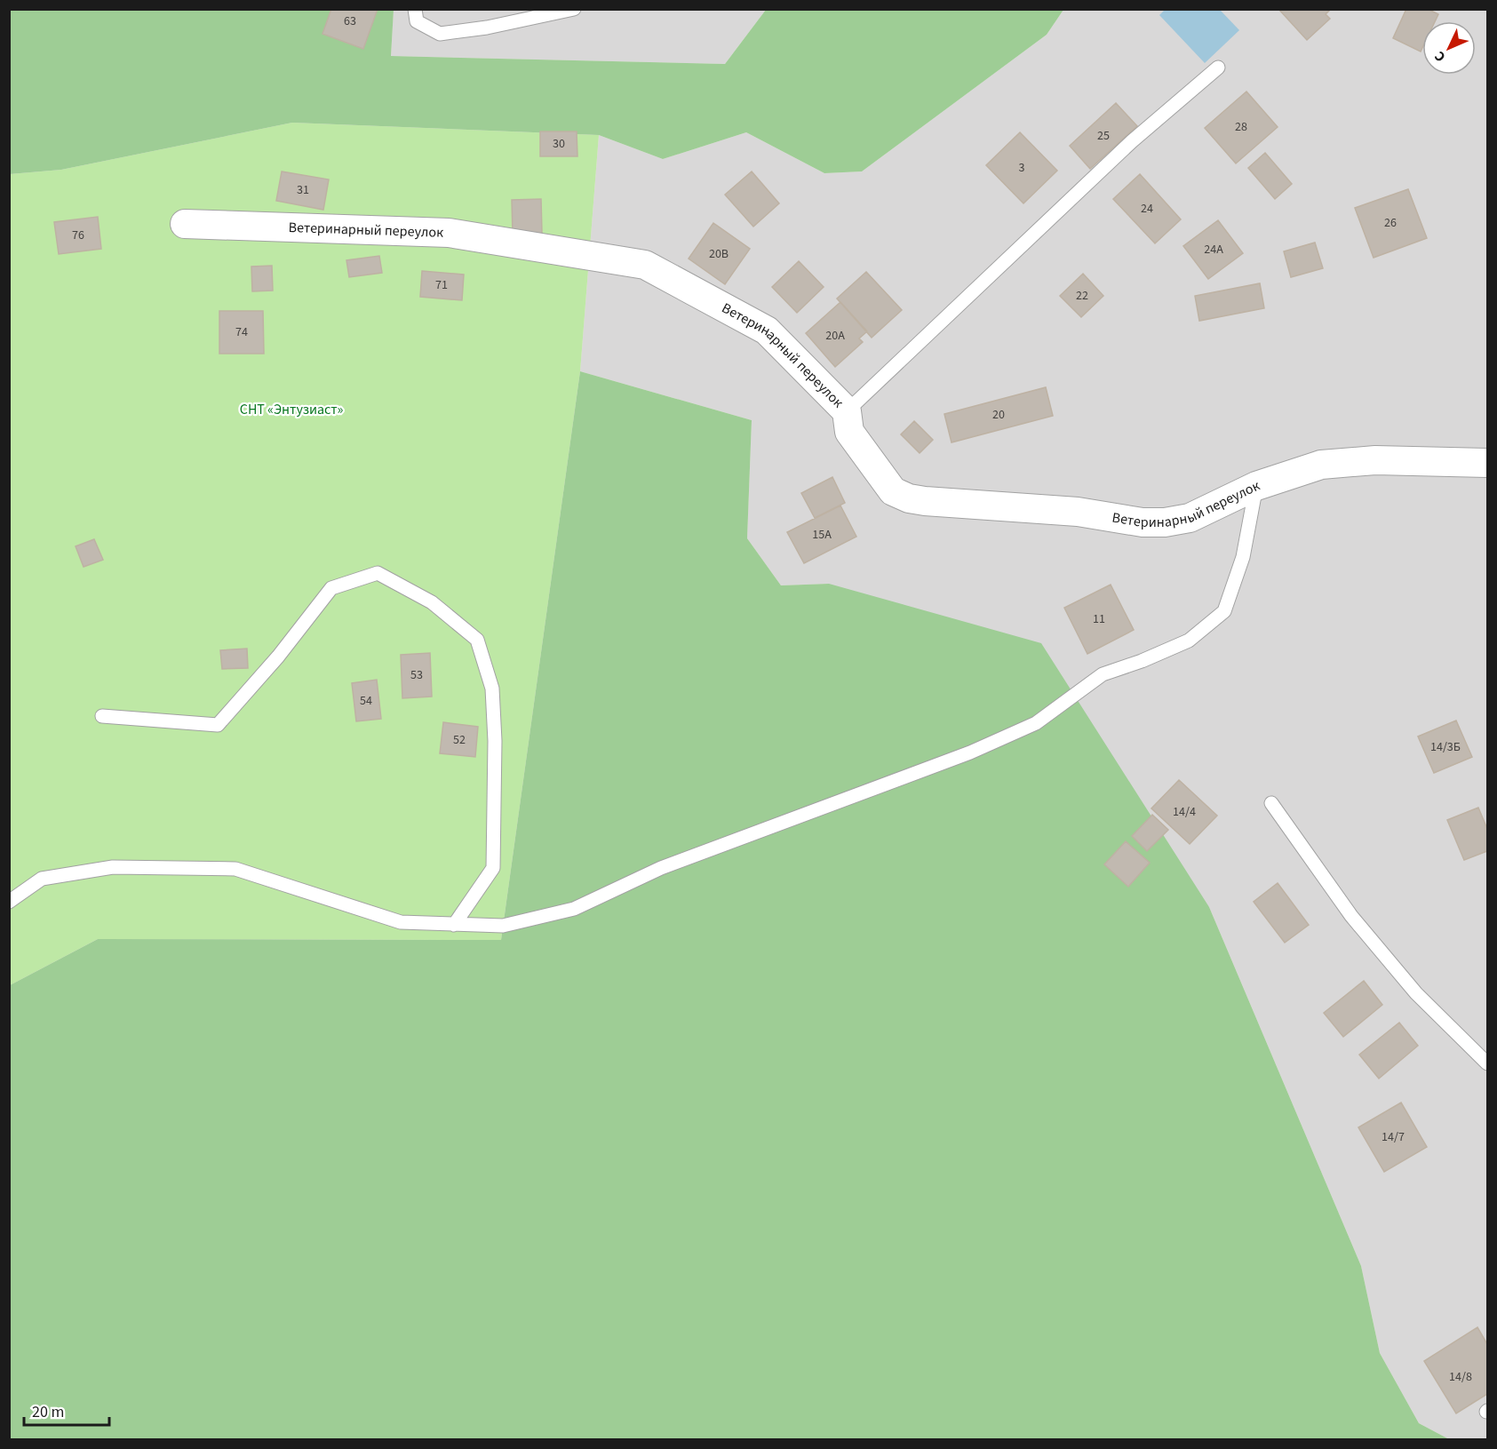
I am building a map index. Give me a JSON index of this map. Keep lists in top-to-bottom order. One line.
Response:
{"streets":{"street":["Ветеринарный переулок"]},"parks":["СНТ «Энтузиаст»"],"house_numbers":["63","28","25","30","3","31","24","26","76","24А","20В","71","22","74","20А","20","15А","11","53","54","52","14/3Б","14/4","14/7","14/8"],"scale_bar":"20 m","north":"bottom left"}
